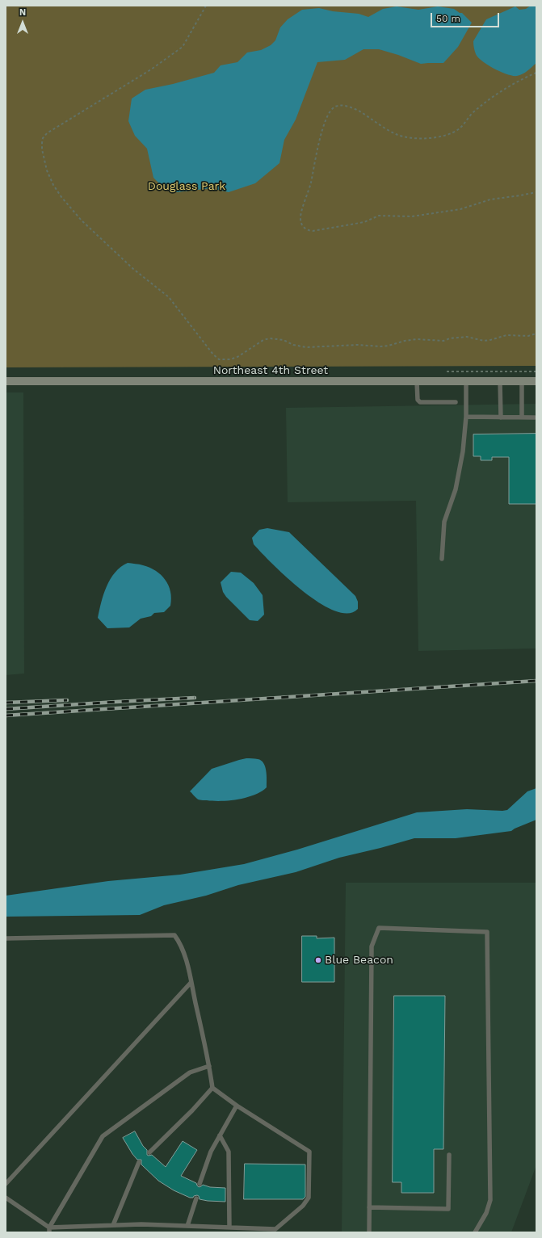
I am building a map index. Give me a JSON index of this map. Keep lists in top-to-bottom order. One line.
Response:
{"streets":{"street":["Northeast 4th Street"]},"parks":["Douglass Park"],"places":["Blue Beacon"],"scale_bar":"50 m","north":"top"}
